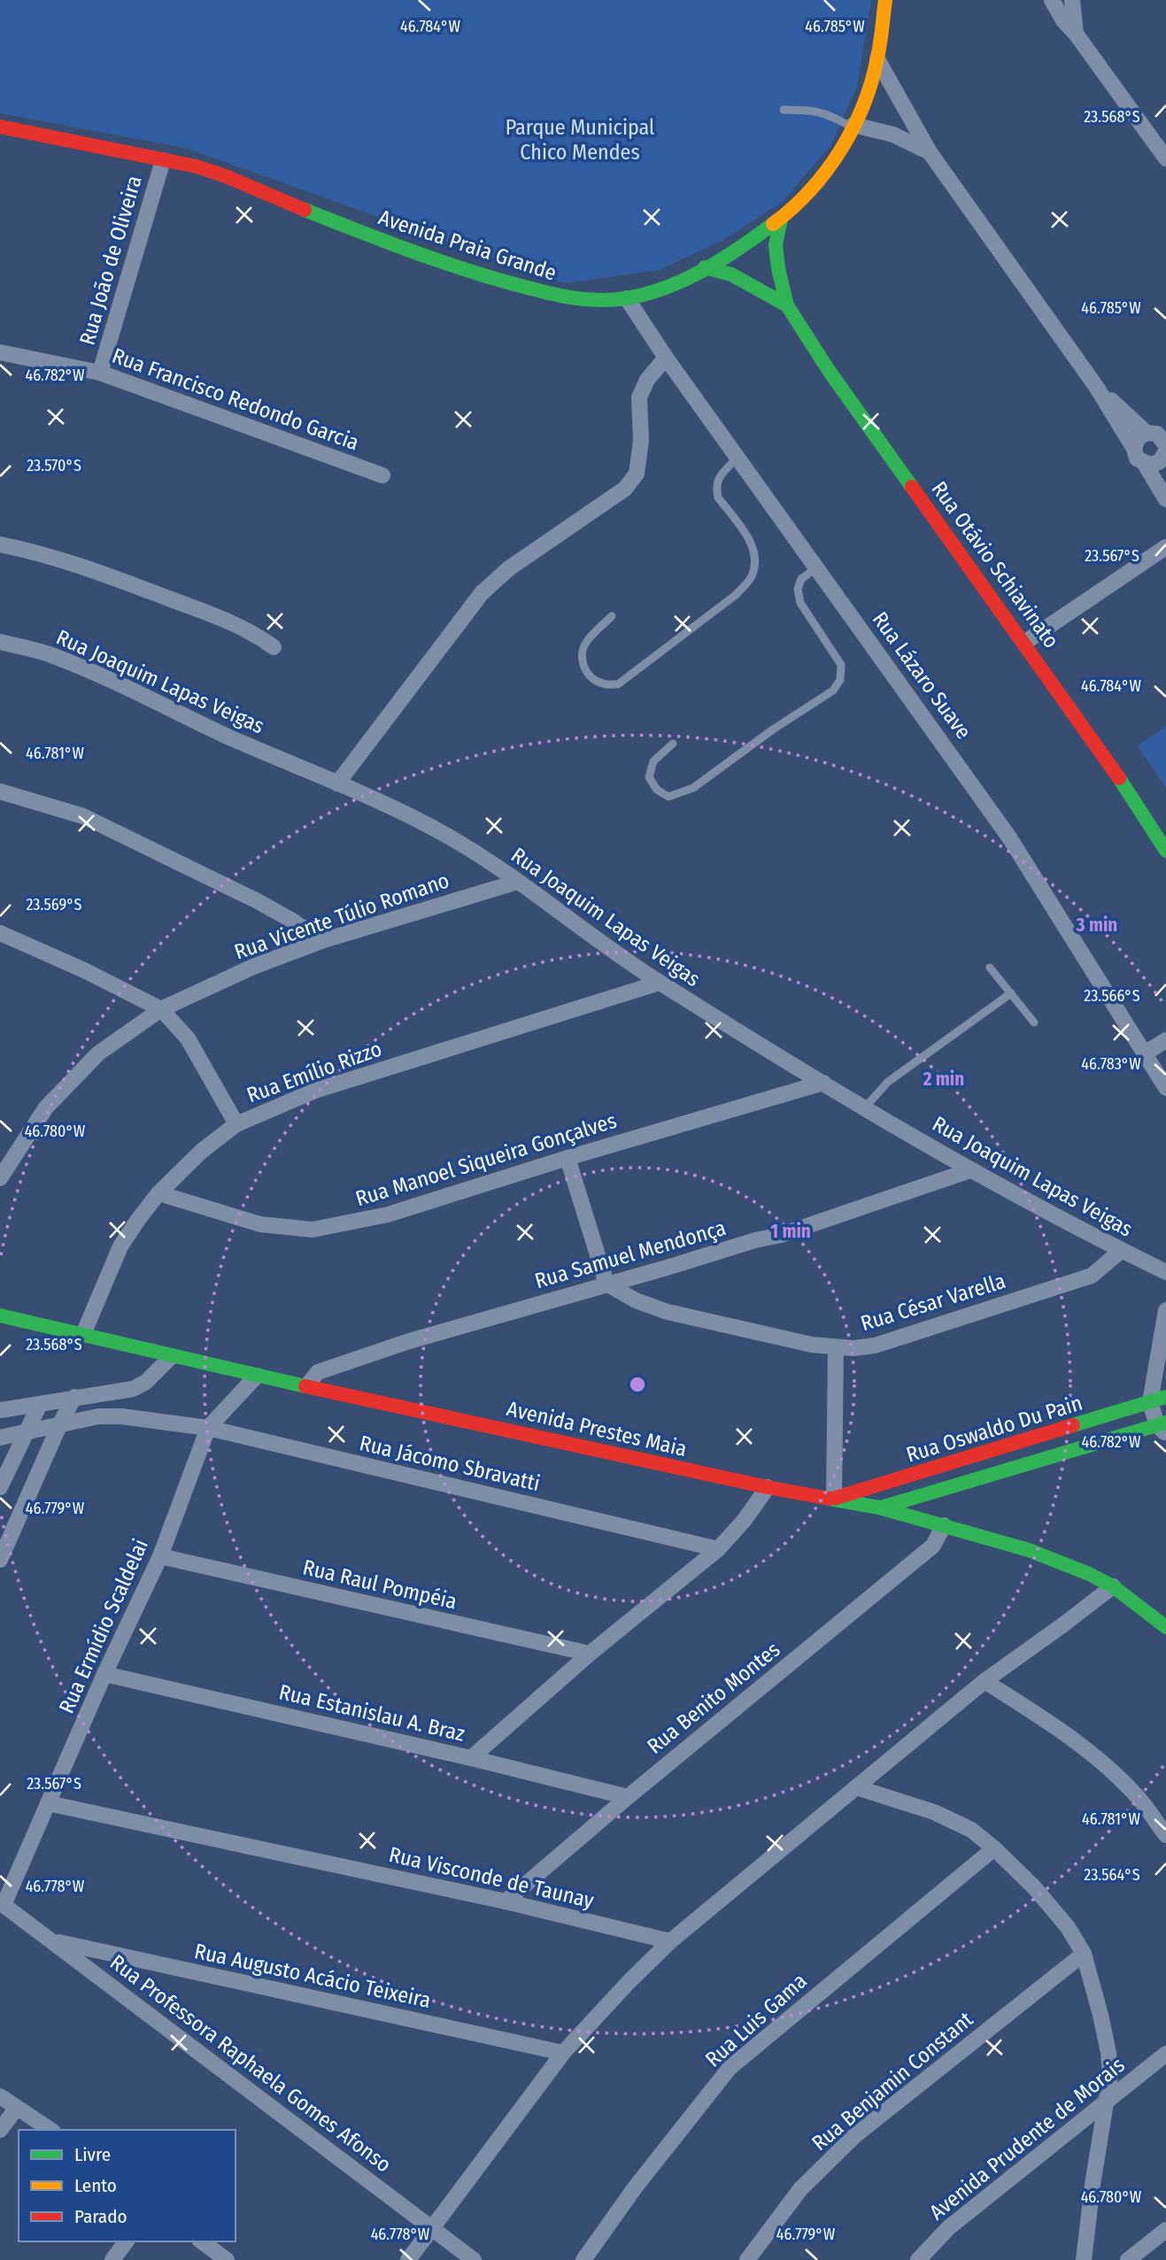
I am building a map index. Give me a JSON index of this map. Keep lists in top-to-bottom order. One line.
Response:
{"streets":{"street":["Avenida Praia Grande","Rua João de Oliveira","Rua Francisco Redondo Garcia","Rua Otávio Schiavinato","Rua Lázaro Suave","Rua Joaquim Lapas Veigas","Rua Vicente Túlio Romano","Rua Emílio Rizzo","Rua Manoel Siqueira Gonçalves","Rua Samuel Mendonça","Rua César Varella","Avenida Prestes Maia","Rua Oswaldo Du Pain","Rua Jácomo Sbravatti","Rua Raul Pompéia","Rua Ermídio Scaldelai","Rua Benito Montes","Rua Estanislau A. Braz","Rua Visconde de Taunay","Rua Augusto Acácio Teixeira","Rua Luis Gama","Rua Professora Raphaela Gomes Afonso","Rua Benjamin Constant","Avenida Prudente de Morais"]},"crossings":[["Avenida Praia Grande","Rua João de Oliveira"],["Avenida Praia Grande","Rua Otávio Schiavinato"],["Avenida Praia Grande","Rua Lázaro Suave"],["Rua João de Oliveira","Rua Francisco Redondo Garcia"],["Rua Joaquim Lapas Veigas","Rua Vicente Túlio Romano"],["Rua Joaquim Lapas Veigas","Rua Emílio Rizzo"],["Rua Joaquim Lapas Veigas","Rua Manoel Siqueira Gonçalves"],["Rua Joaquim Lapas Veigas","Rua Samuel Mendonça"],["Rua Joaquim Lapas Veigas","Rua César Varella"],["Rua Emílio Rizzo","Rua Manoel Siqueira Gonçalves"],["Rua Emílio Rizzo","Avenida Prestes Maia"],["Rua Samuel Mendonça","Rua César Varella"],["Rua Samuel Mendonça","Avenida Prestes Maia"],["Avenida Prestes Maia","Rua Oswaldo Du Pain"],["Avenida Prestes Maia","Rua Ermídio Scaldelai"],["Avenida Prestes Maia","Rua Benito Montes"],["Rua Jácomo Sbravatti","Rua Ermídio Scaldelai"],["Rua Raul Pompéia","Rua Ermídio Scaldelai"],["Rua Ermídio Scaldelai","Rua Estanislau A. Braz"],["Rua Ermídio Scaldelai","Rua Visconde de Taunay"],["Rua Ermídio Scaldelai","Rua Professora Raphaela Gomes Afonso"],["Rua Benito Montes","Rua Estanislau A. Braz"],["Rua Benito Montes","Rua Visconde de Taunay"],["Rua Augusto Acácio Teixeira","Rua Professora Raphaela Gomes Afonso"]],"parks":["Parque Municipal Chico Mendes"],"legend":["Livre","Lento","Parado"],"coordinates":["46.784°W","46.785°W","23.568°S","46.782°W","23.570°S","23.567°S","46.781°W","23.569°S","23.566°S","46.783°W","46.780°W","46.779°W","23.564°S","46.778°W"],"rings":["3 min","2 min","1 min"]}
